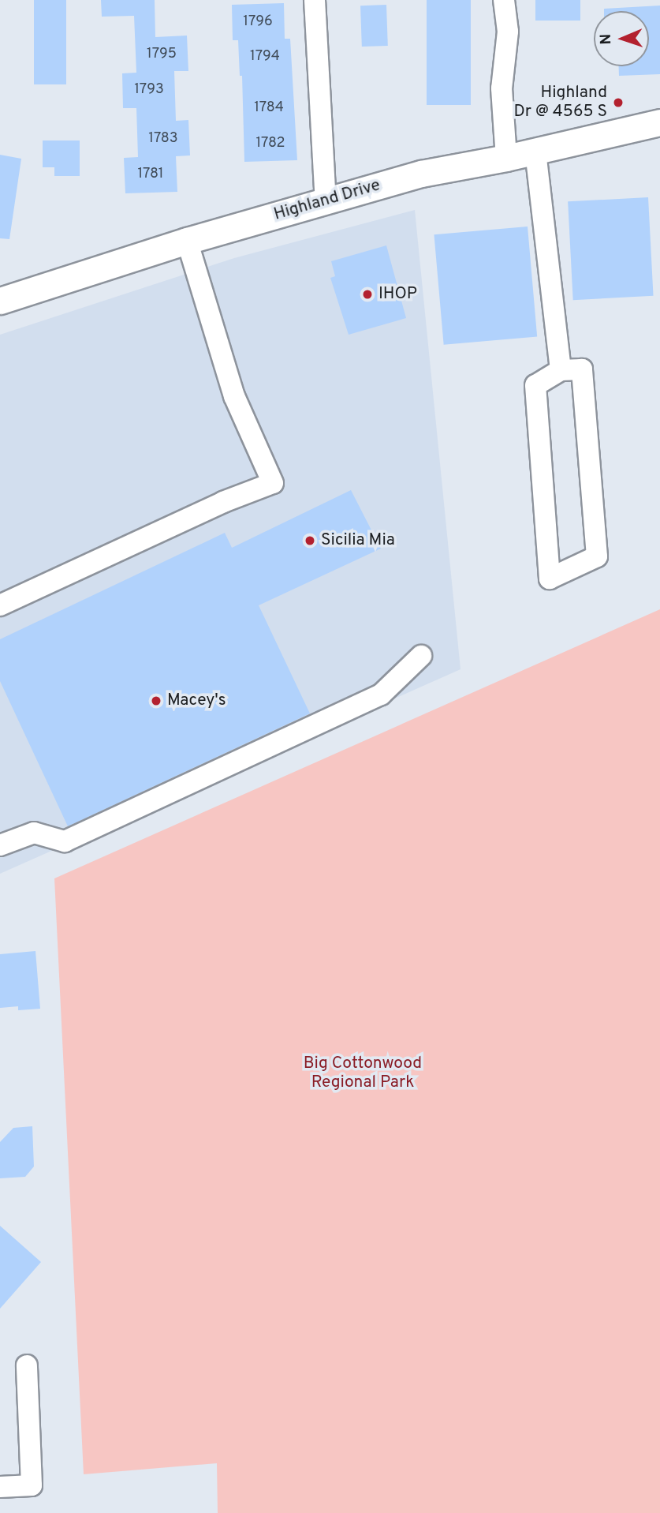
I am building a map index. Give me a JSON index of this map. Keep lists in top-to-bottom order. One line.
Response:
{"streets":{"main road":["Highland Drive"]},"parks":["Big Cottonwood Regional Park"],"places":["Highland Dr @ 4565 S","IHOP","Sicilia Mia","Macey's"],"house_numbers":["1796","1795","1794","1793","1784","1783","1782","1781"],"north":"left"}
